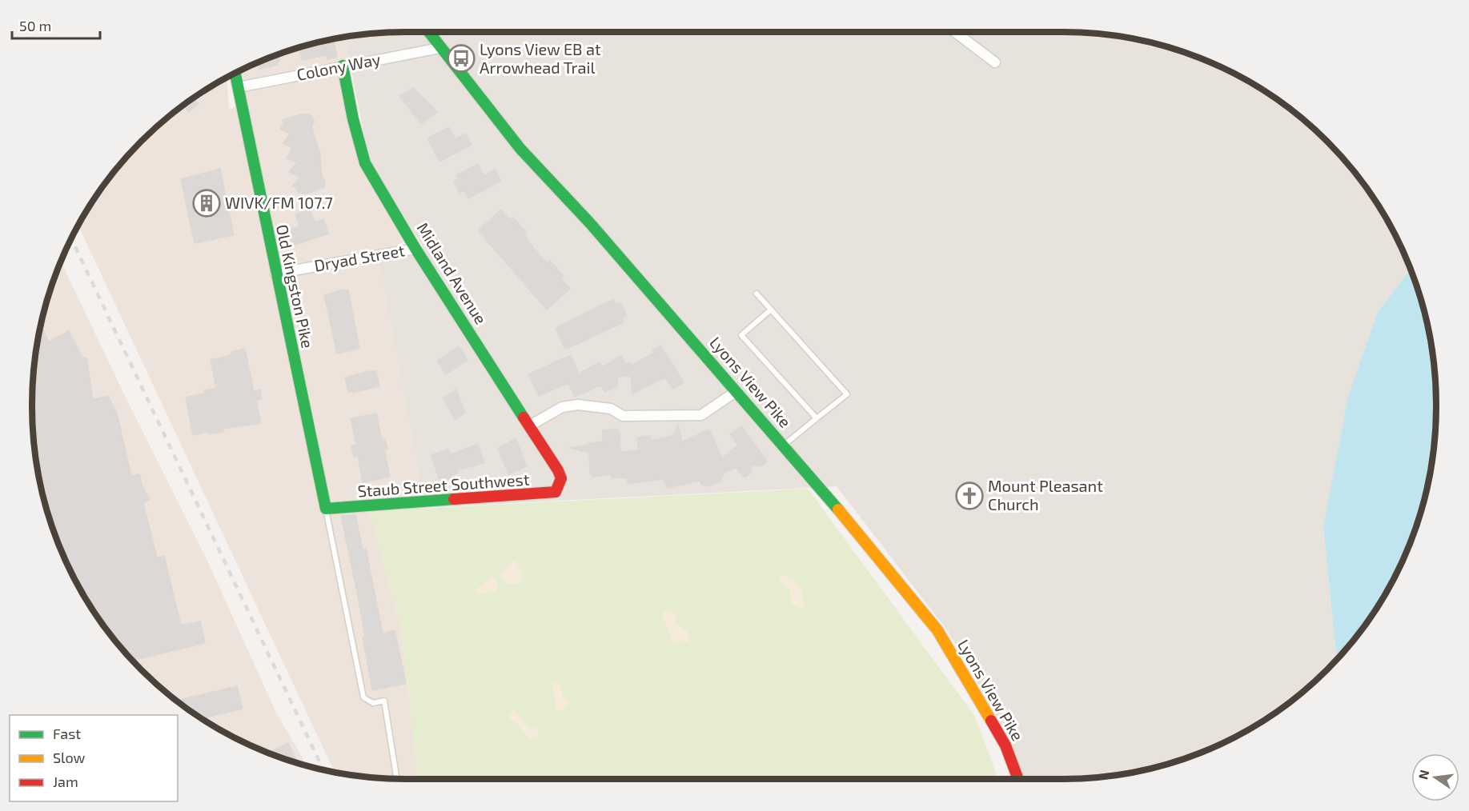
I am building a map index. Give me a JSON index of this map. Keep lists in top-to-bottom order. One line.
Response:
{"streets":{"street":["Colony Way","Dryad Street","Midland Avenue","Old Kingston Pike","Lyons View Pike","Staub Street Southwest"]},"crossings":[["Colony Way","Midland Avenue"],["Colony Way","Old Kingston Pike"],["Colony Way","Lyons View Pike"],["Dryad Street","Midland Avenue"],["Dryad Street","Old Kingston Pike"],["Midland Avenue","Staub Street Southwest"],["Old Kingston Pike","Staub Street Southwest"]],"places":{"bus stop":["Lyons View EB at Arrowhead Trail"],"building":["WIVK/FM 107.7"],"church":["Mount Pleasant Church"]},"legend":["Fast","Slow","Jam"],"scale_bar":"50 m","north":"left"}
